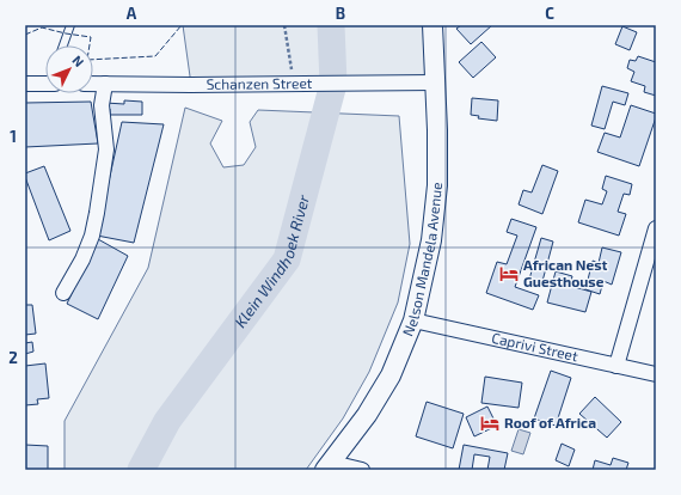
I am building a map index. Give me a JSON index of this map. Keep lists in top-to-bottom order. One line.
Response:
{"streets":{"main road":["Nelson Mandela Avenue"],"street":["Schanzen Street","Caprivi Street"]},"crossings":[["Schanzen Street","Nelson Mandela Avenue"],["Nelson Mandela Avenue","Caprivi Street"]],"water":["Klein Windhoek River"],"places":{"hotel":["African Nest Guesthouse","Roof of Africa"]},"north":"top right","grid":{"columns":["A","B","C"],"rows":["1","2"]}}
